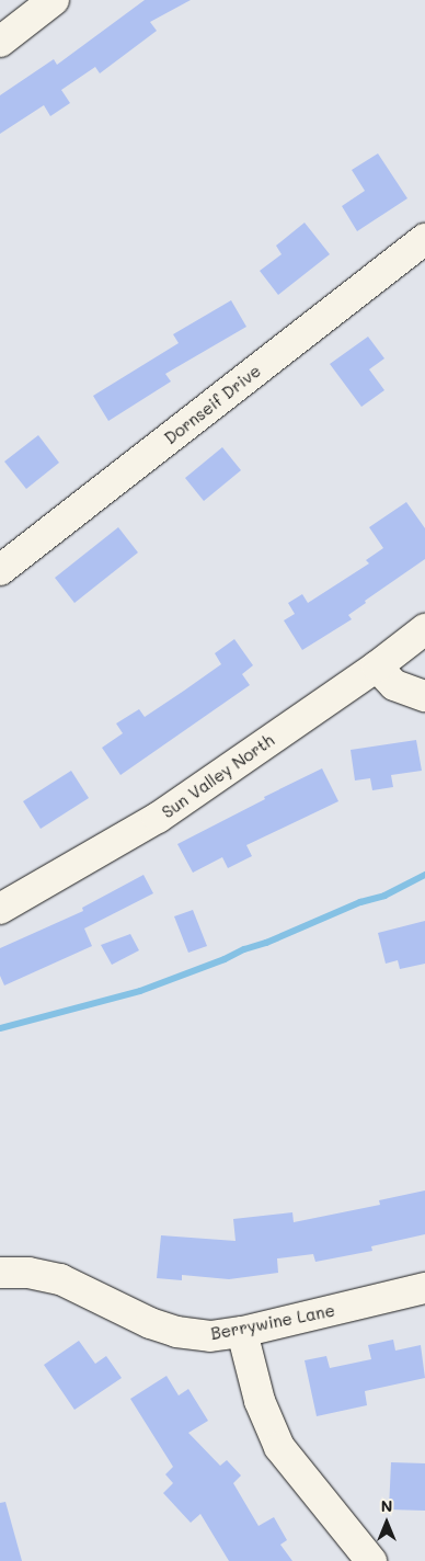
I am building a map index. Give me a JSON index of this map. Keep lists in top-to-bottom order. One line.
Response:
{"streets":{"street":["Dornseif Drive","Sun Valley North","Berrywine Lane"]},"north":"top"}
